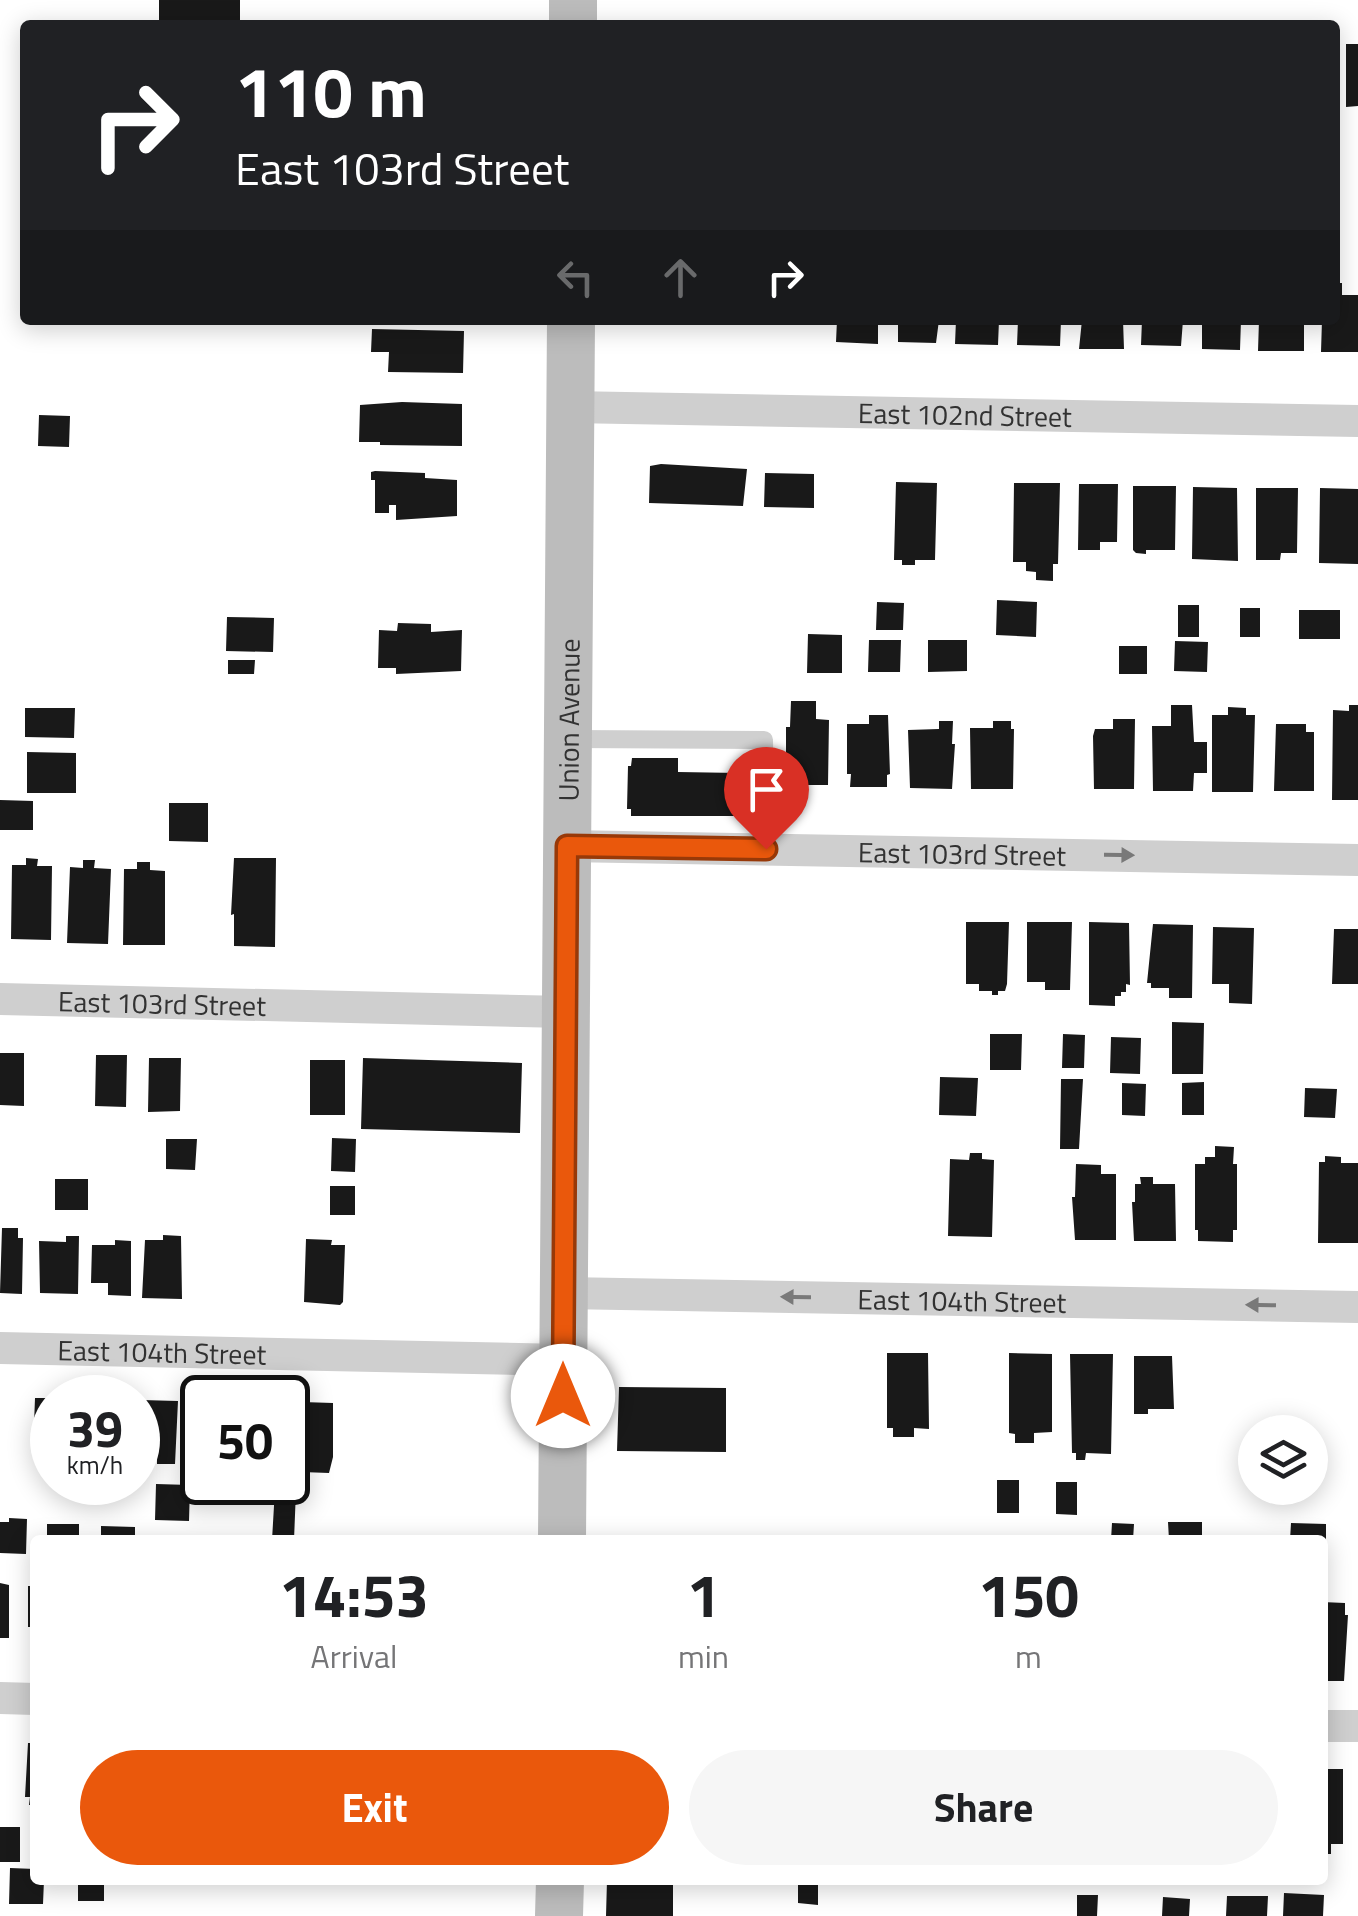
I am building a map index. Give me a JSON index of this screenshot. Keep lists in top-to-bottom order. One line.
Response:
{"streets":{"main road":["Union Avenue"],"street":["East 102nd Street","East 103rd Street","East 104th Street"]},"crossings":[["East 102nd Street","Union Avenue"],["Union Avenue","East 103rd Street"],["Union Avenue","East 104th Street"]],"one_way":["East 103rd Street","East 104th Street"],"page":{"turn":["110 m","East 103rd Street"],"speed":"39 km/h","limit":"50","eta":["14:53","Arrival","1","min","150","m"],"buttons":["Exit","Share"]}}
